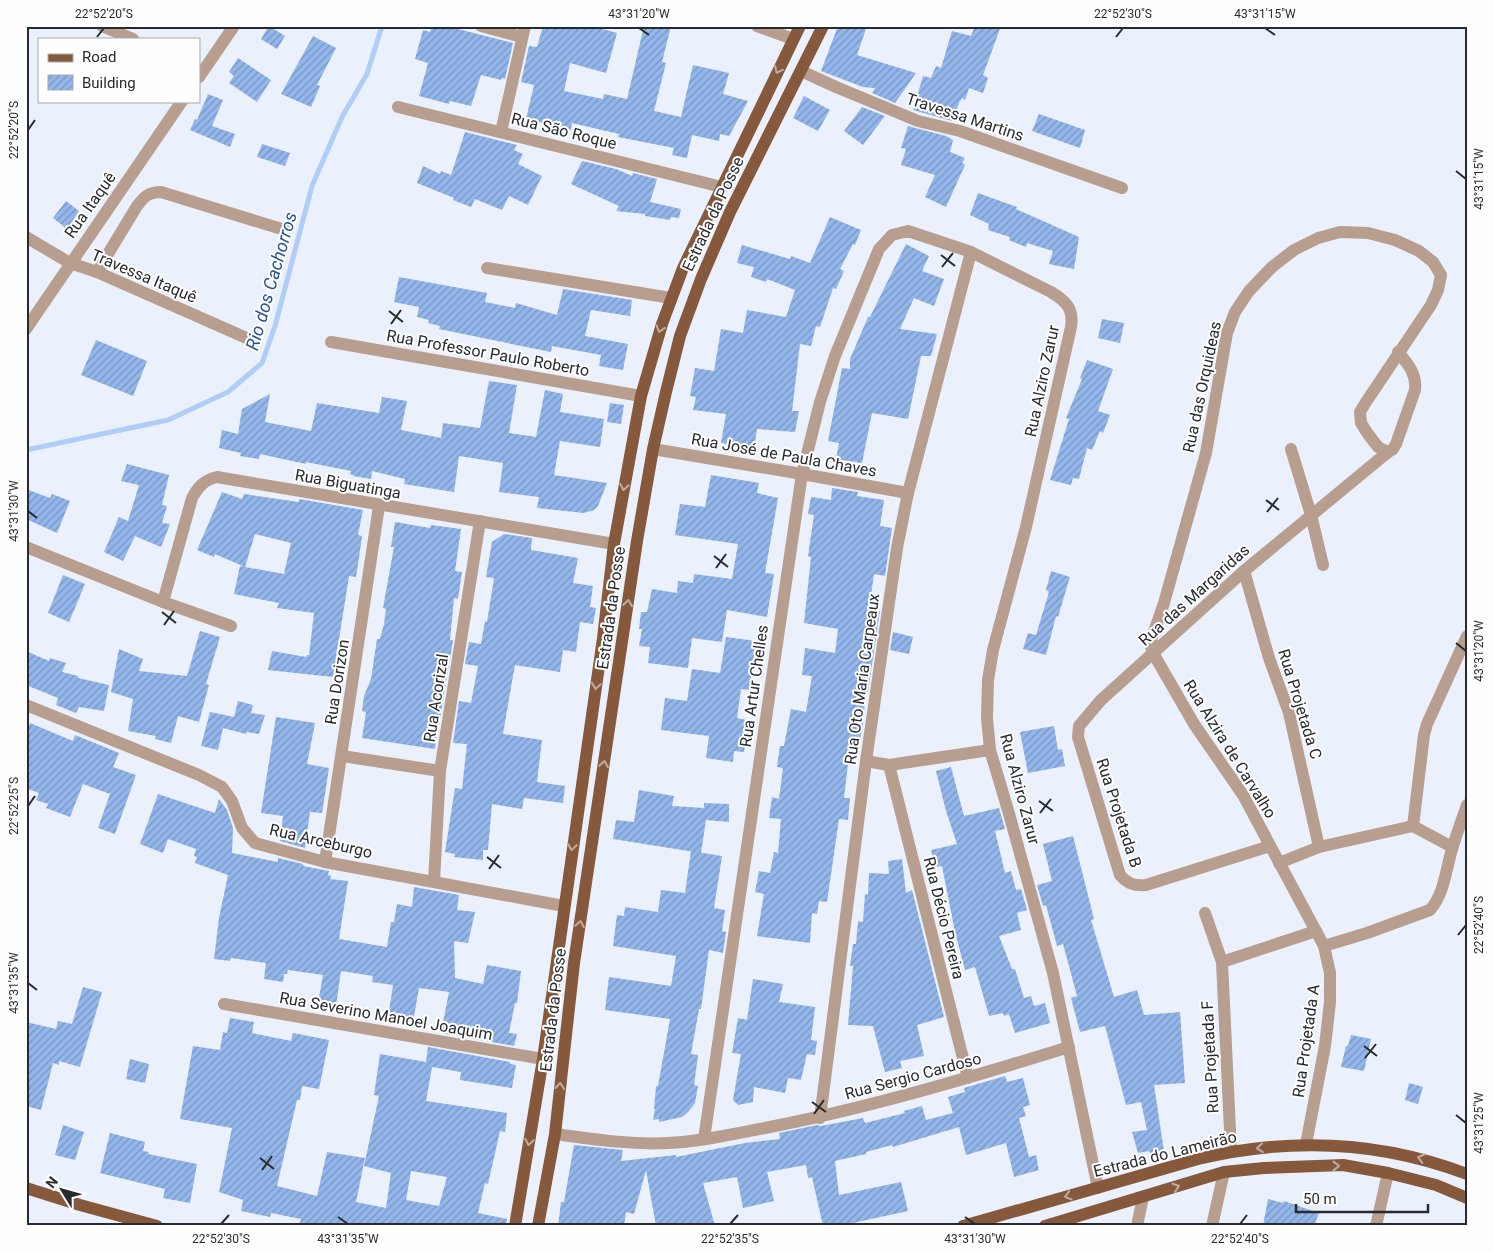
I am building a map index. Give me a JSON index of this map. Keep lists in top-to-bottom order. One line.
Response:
{"streets":{"main road":["Estrada da Posse","Estrada do Lameirão"],"street":["Travessa Martins","Rua São Roque","Rua Itaquê","Travessa Itaquê","Rua Professor Paulo Roberto","Rua Alziro Zarur","Rua das Orquideas","Rua José de Paula Chaves","Rua Biguatinga","Rua das Margaridas","Rua Oto Maria Carpeaux","Rua Dorizon","Rua Artur Chelles","Rua Acorizal","Rua Projetada C","Rua Alzira de Carvalho","Rua Projetada B","Rua Arceburgo","Rua Décio Pereira","Rua Severino Manoel Joaquim","Rua Projetada A","Rua Projetada F","Rua Sergio Cardoso"]},"crossings":[["Travessa Martins","Estrada da Posse"],["Rua São Roque","Estrada da Posse"],["Rua Itaquê","Travessa Itaquê"],["Estrada da Posse","Rua Professor Paulo Roberto"],["Estrada da Posse","Rua José de Paula Chaves"],["Estrada da Posse","Rua Biguatinga"],["Estrada da Posse","Rua Arceburgo"],["Estrada da Posse","Rua Severino Manoel Joaquim"],["Estrada da Posse","Rua Sergio Cardoso"],["Rua Alziro Zarur","Rua Oto Maria Carpeaux"],["Rua Alziro Zarur","Rua Artur Chelles"],["Rua Alziro Zarur","Rua Sergio Cardoso"],["Rua Alziro Zarur","Estrada do Lameirão"],["Rua das Orquideas","Rua das Margaridas"],["Rua das Orquideas","Rua Alzira de Carvalho"],["Rua José de Paula Chaves","Rua Oto Maria Carpeaux"],["Rua José de Paula Chaves","Rua Artur Chelles"],["Rua Biguatinga","Rua Dorizon"],["Rua Biguatinga","Rua Acorizal"],["Rua das Margaridas","Rua Projetada C"],["Rua das Margaridas","Rua Alzira de Carvalho"],["Rua das Margaridas","Rua Projetada B"],["Rua Oto Maria Carpeaux","Rua Artur Chelles"],["Rua Oto Maria Carpeaux","Rua Sergio Cardoso"],["Rua Dorizon","Rua Arceburgo"],["Rua Artur Chelles","Rua Sergio Cardoso"],["Rua Acorizal","Rua Arceburgo"],["Rua Alzira de Carvalho","Rua Projetada B"],["Rua Alzira de Carvalho","Rua Projetada A"],["Rua Décio Pereira","Rua Sergio Cardoso"],["Rua Projetada A","Estrada do Lameirão"],["Rua Projetada F","Estrada do Lameirão"]],"water":["Rio dos Cachorros"],"legend":["Road","Building"],"scale_bar":"50 m","north":"top left","coordinates":["22°52'20\"S","43°31'20\"W","22°52'30\"S","43°31'15\"W","43°31'30\"W","22°52'25\"S","22°52'40\"S","43°31'35\"W","43°31'25\"W","22°52'35\"S"]}
